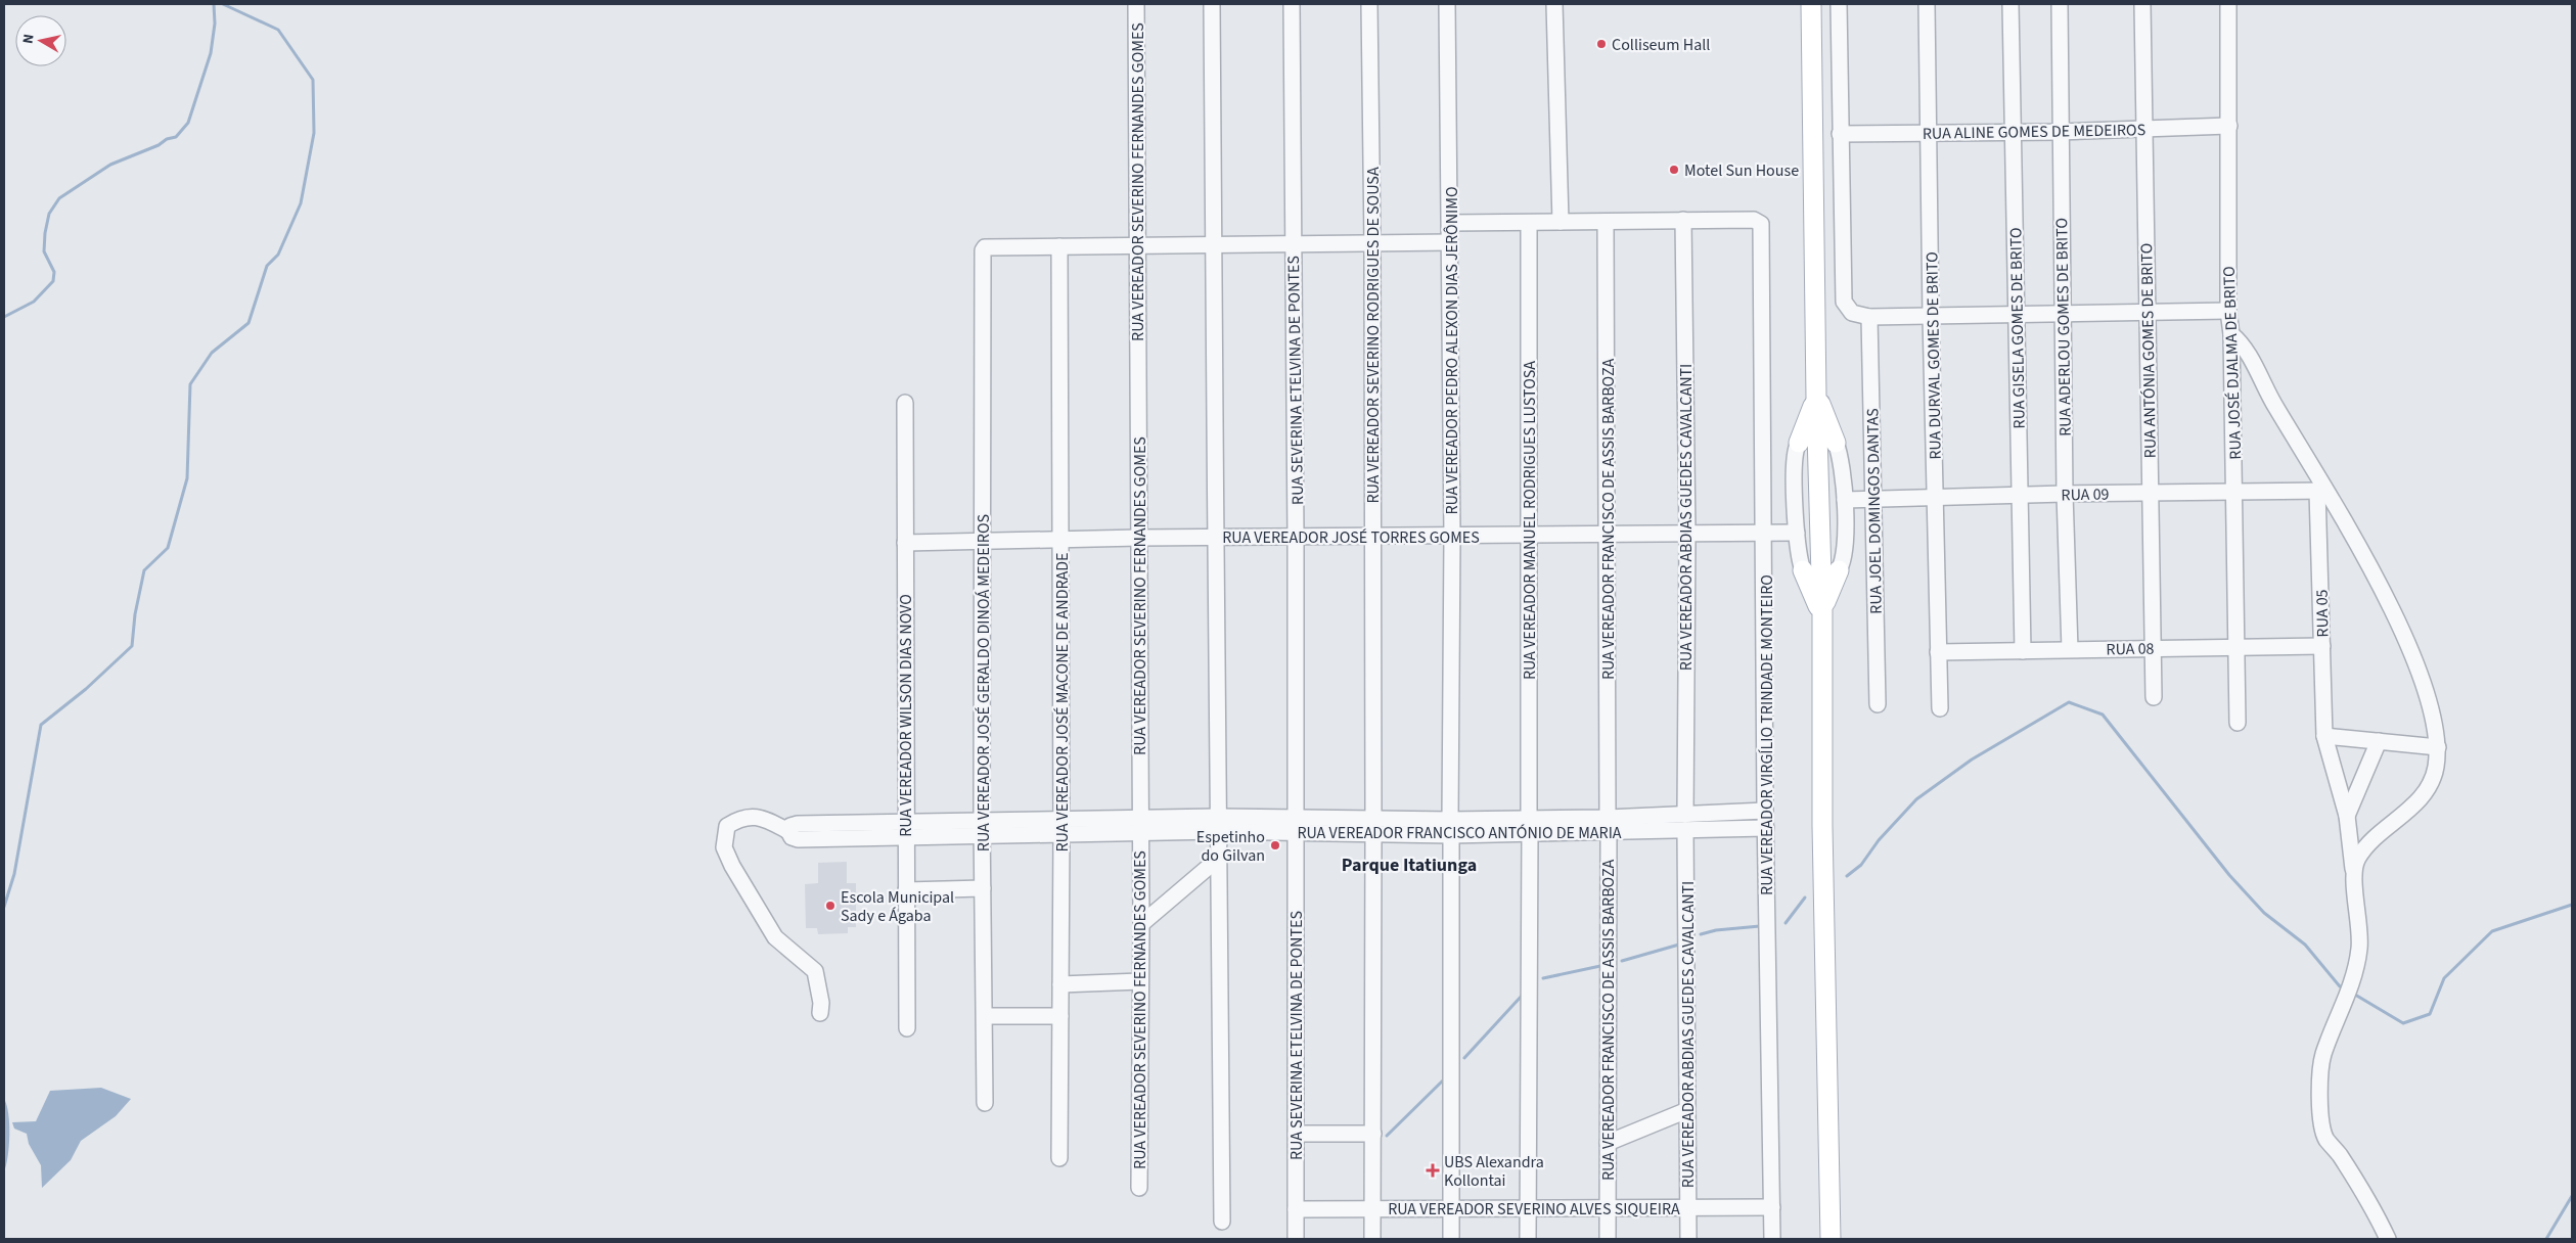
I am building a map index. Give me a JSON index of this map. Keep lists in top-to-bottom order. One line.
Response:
{"streets":{"street":["RUA ALINE GOMES DE MEDEIROS","RUA VEREADOR SEVERINO FERNANDES GOMES","RUA ADERLOU GOMES DE BRITO","RUA GISELA GOMES DE BRITO","RUA VEREADOR SEVERINO RODRIGUES DE SOUSA","RUA VEREADOR PEDRO ALEXON DIAS JERÔNIMO","RUA ANTÓNIA GOMES DE BRITO","RUA DURVAL GOMES DE BRITO","RUA JOSÉ DJALMA DE BRITO","RUA SEVERINA ETELVINA DE PONTES","RUA 09","RUA JOEL DOMINGOS DANTAS","RUA VEREADOR ABDIAS GUEDES CAVALCANTI","RUA VEREADOR FRANCISCO DE ASSIS BARBOZA","RUA VEREADOR MANUEL RODRIGUES LUSTOSA","RUA VEREADOR JOSÉ TORRES GOMES","RUA 05","RUA 08","RUA VEREADOR JOSÉ GERALDO DINOÁ MEDEIROS","RUA VEREADOR JOSÉ MACONE DE ANDRADE","RUA VEREADOR WILSON DIAS NOVO","RUA VEREADOR VIRGÍLIO TRINDADE MONTEIRO","RUA VEREADOR FRANCISCO ANTÓNIO DE MARIA","RUA VEREADOR SEVERINO ALVES SIQUEIRA"]},"crossings":[["RUA ALINE GOMES DE MEDEIROS","RUA ADERLOU GOMES DE BRITO"],["RUA ALINE GOMES DE MEDEIROS","RUA GISELA GOMES DE BRITO"],["RUA ALINE GOMES DE MEDEIROS","RUA ANTÓNIA GOMES DE BRITO"],["RUA ALINE GOMES DE MEDEIROS","RUA DURVAL GOMES DE BRITO"],["RUA ALINE GOMES DE MEDEIROS","RUA JOSÉ DJALMA DE BRITO"],["RUA VEREADOR SEVERINO FERNANDES GOMES","RUA VEREADOR JOSÉ TORRES GOMES"],["RUA VEREADOR SEVERINO FERNANDES GOMES","RUA VEREADOR FRANCISCO ANTÓNIO DE MARIA"],["RUA ADERLOU GOMES DE BRITO","RUA 09"],["RUA ADERLOU GOMES DE BRITO","RUA 08"],["RUA GISELA GOMES DE BRITO","RUA 09"],["RUA GISELA GOMES DE BRITO","RUA 08"],["RUA VEREADOR SEVERINO RODRIGUES DE SOUSA","RUA VEREADOR JOSÉ TORRES GOMES"],["RUA VEREADOR SEVERINO RODRIGUES DE SOUSA","RUA VEREADOR FRANCISCO ANTÓNIO DE MARIA"],["RUA VEREADOR SEVERINO RODRIGUES DE SOUSA","RUA VEREADOR SEVERINO ALVES SIQUEIRA"],["RUA VEREADOR PEDRO ALEXON DIAS JERÔNIMO","RUA VEREADOR JOSÉ TORRES GOMES"],["RUA VEREADOR PEDRO ALEXON DIAS JERÔNIMO","RUA VEREADOR FRANCISCO ANTÓNIO DE MARIA"],["RUA VEREADOR PEDRO ALEXON DIAS JERÔNIMO","RUA VEREADOR SEVERINO ALVES SIQUEIRA"],["RUA ANTÓNIA GOMES DE BRITO","RUA 09"],["RUA ANTÓNIA GOMES DE BRITO","RUA 08"],["RUA DURVAL GOMES DE BRITO","RUA 09"],["RUA DURVAL GOMES DE BRITO","RUA 08"],["RUA JOSÉ DJALMA DE BRITO","RUA 09"],["RUA JOSÉ DJALMA DE BRITO","RUA 08"],["RUA SEVERINA ETELVINA DE PONTES","RUA VEREADOR JOSÉ TORRES GOMES"],["RUA SEVERINA ETELVINA DE PONTES","RUA VEREADOR FRANCISCO ANTÓNIO DE MARIA"],["RUA SEVERINA ETELVINA DE PONTES","RUA VEREADOR SEVERINO ALVES SIQUEIRA"],["RUA 09","RUA JOEL DOMINGOS DANTAS"],["RUA 09","RUA 05"],["RUA VEREADOR ABDIAS GUEDES CAVALCANTI","RUA VEREADOR JOSÉ TORRES GOMES"],["RUA VEREADOR ABDIAS GUEDES CAVALCANTI","RUA VEREADOR VIRGÍLIO TRINDADE MONTEIRO"],["RUA VEREADOR ABDIAS GUEDES CAVALCANTI","RUA VEREADOR FRANCISCO ANTÓNIO DE MARIA"],["RUA VEREADOR ABDIAS GUEDES CAVALCANTI","RUA VEREADOR SEVERINO ALVES SIQUEIRA"],["RUA VEREADOR FRANCISCO DE ASSIS BARBOZA","RUA VEREADOR JOSÉ TORRES GOMES"],["RUA VEREADOR FRANCISCO DE ASSIS BARBOZA","RUA VEREADOR FRANCISCO ANTÓNIO DE MARIA"],["RUA VEREADOR FRANCISCO DE ASSIS BARBOZA","RUA VEREADOR SEVERINO ALVES SIQUEIRA"],["RUA VEREADOR MANUEL RODRIGUES LUSTOSA","RUA VEREADOR JOSÉ TORRES GOMES"],["RUA VEREADOR MANUEL RODRIGUES LUSTOSA","RUA VEREADOR FRANCISCO ANTÓNIO DE MARIA"],["RUA VEREADOR MANUEL RODRIGUES LUSTOSA","RUA VEREADOR SEVERINO ALVES SIQUEIRA"],["RUA VEREADOR JOSÉ TORRES GOMES","RUA VEREADOR JOSÉ GERALDO DINOÁ MEDEIROS"],["RUA VEREADOR JOSÉ TORRES GOMES","RUA VEREADOR JOSÉ MACONE DE ANDRADE"],["RUA VEREADOR JOSÉ TORRES GOMES","RUA VEREADOR WILSON DIAS NOVO"],["RUA VEREADOR JOSÉ TORRES GOMES","RUA VEREADOR VIRGÍLIO TRINDADE MONTEIRO"],["RUA 05","RUA 08"],["RUA VEREADOR JOSÉ GERALDO DINOÁ MEDEIROS","RUA VEREADOR JOSÉ MACONE DE ANDRADE"],["RUA VEREADOR JOSÉ GERALDO DINOÁ MEDEIROS","RUA VEREADOR FRANCISCO ANTÓNIO DE MARIA"],["RUA VEREADOR JOSÉ MACONE DE ANDRADE","RUA VEREADOR FRANCISCO ANTÓNIO DE MARIA"],["RUA VEREADOR WILSON DIAS NOVO","RUA VEREADOR FRANCISCO ANTÓNIO DE MARIA"],["RUA VEREADOR VIRGÍLIO TRINDADE MONTEIRO","RUA VEREADOR FRANCISCO ANTÓNIO DE MARIA"],["RUA VEREADOR VIRGÍLIO TRINDADE MONTEIRO","RUA VEREADOR SEVERINO ALVES SIQUEIRA"]],"districts":["Parque Itatiunga"],"places":{"other":["Colliseum Hall","Motel Sun House","Espetinho do Gilvan","Escola Municipal Sady e Ágaba"],"health":["UBS Alexandra Kollontai"]},"north":"left"}
